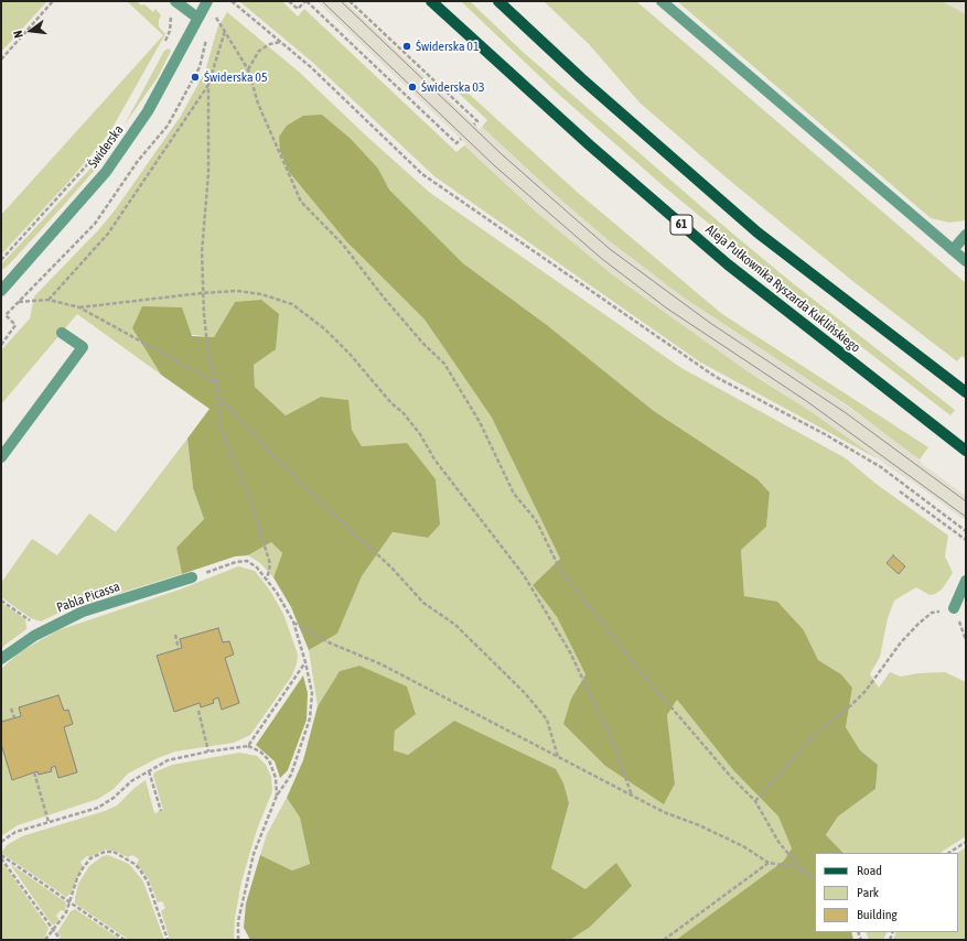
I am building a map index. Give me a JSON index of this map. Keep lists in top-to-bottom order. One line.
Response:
{"streets":{"main road":["61","Aleja Pułkownika Ryszarda Kuklińskiego"],"street":["Świderska","Pabla Picassa"]},"places":["Świderska 01","Świderska 05","Świderska 03"],"legend":["Road","Park","Building"],"north":"left"}
